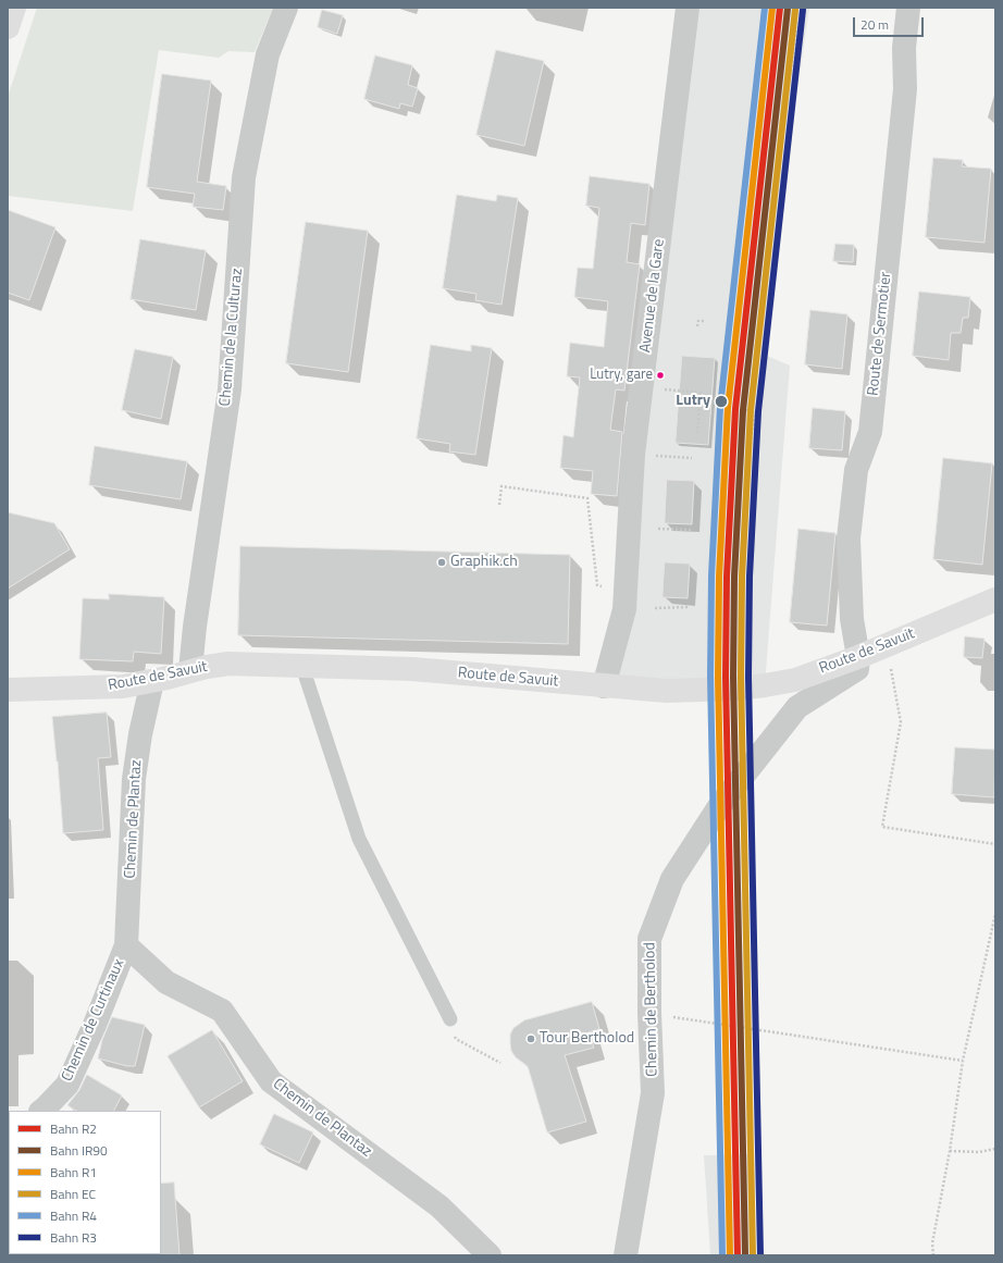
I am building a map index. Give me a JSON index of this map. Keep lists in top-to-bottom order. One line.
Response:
{"streets":{"street":["Avenue de la Gare","Route de Sermotier","Chemin de la Culturaz","Route de Savuit","Chemin de Plantaz","Chemin de Bertholod","Chemin de Curtinaux"]},"crossings":[["Avenue de la Gare","Route de Savuit"],["Route de Sermotier","Route de Savuit"],["Route de Sermotier","Chemin de Bertholod"],["Chemin de la Culturaz","Route de Savuit"],["Route de Savuit","Chemin de Plantaz"],["Route de Savuit","Chemin de Bertholod"],["Chemin de Plantaz","Chemin de Curtinaux"]],"places":["Lutry, gare","Lutry","Graphik.ch","Tour Bertholod"],"lines":["rail line R2","rail line R1","rail line R4","rail line IR90","rail line EC","rail line R3"],"legend":["Bahn R2","Bahn IR90","Bahn R1","Bahn EC","Bahn R4","Bahn R3"],"scale_bar":"20 m"}
